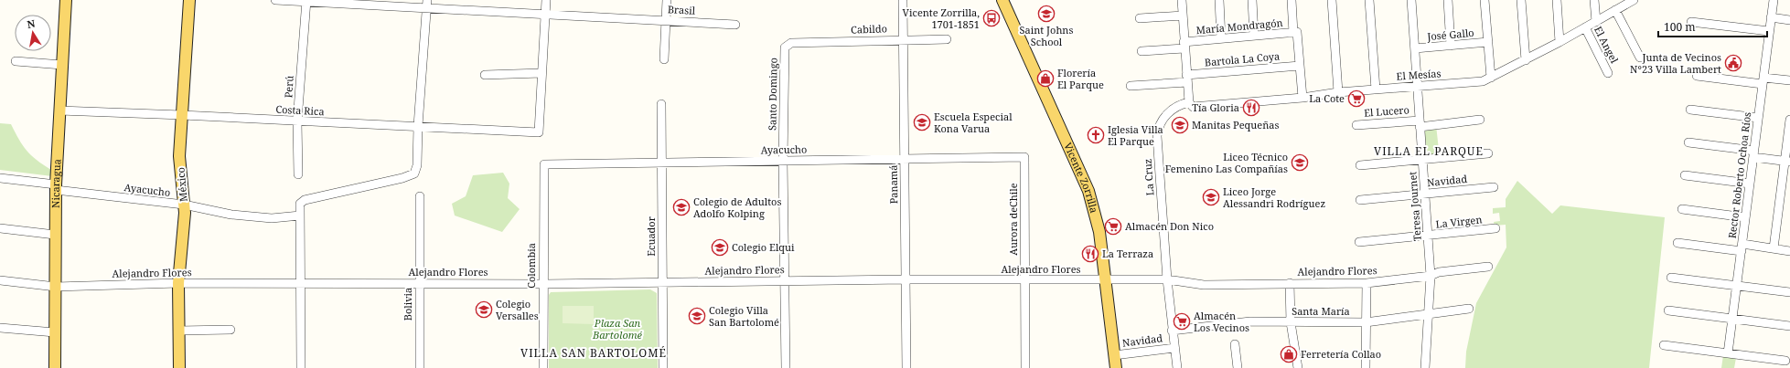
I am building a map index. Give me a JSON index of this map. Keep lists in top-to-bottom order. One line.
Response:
{"streets":{"main road":["Vicente Zorrilla","Nicaragua","México"],"street":["Brasil","María Mondragón","Cabildo","José Gallo","El Angel","Bartola La Coya","El Mesías","Perú","Santo Domingo","Costa Rica","El Lucero","Ayacucho","Rector Roberto Ochoa Ríos","La Cruz","Navidad","Panamá","Teresa Journet","Aurora deChile","La Virgen","Ecuador","Colombia","Alejandro Flores","Bolivia","Santa María"]},"crossings":[["Brasil","Perú"],["Cabildo","Santo Domingo"],["Cabildo","Panamá"],["José Gallo","Teresa Journet"],["El Angel","El Mesías"],["El Mesías","La Cruz"],["El Mesías","Teresa Journet"],["Perú","Costa Rica"],["Santo Domingo","Ayacucho"],["Santo Domingo","Alejandro Flores"],["Costa Rica","Nicaragua"],["Costa Rica","México"],["El Lucero","Teresa Journet"],["Ayacucho","Nicaragua"],["Ayacucho","México"],["Ayacucho","Panamá"],["Ayacucho","Aurora deChile"],["Ayacucho","Ecuador"],["Ayacucho","Colombia"],["La Cruz","Navidad"],["La Cruz","Alejandro Flores"],["La Cruz","Santa María"],["Vicente Zorrilla","Navidad"],["Vicente Zorrilla","Alejandro Flores"],["Navidad","Teresa Journet"],["Nicaragua","Alejandro Flores"],["México","Alejandro Flores"],["Panamá","Alejandro Flores"],["Teresa Journet","La Virgen"],["Teresa Journet","Alejandro Flores"],["Teresa Journet","Santa María"],["Aurora deChile","Alejandro Flores"],["Ecuador","Alejandro Flores"],["Colombia","Alejandro Flores"],["Alejandro Flores","Bolivia"]],"districts":["VILLA EL PARQUE","VILLA SAN BARTOLOMÉ"],"parks":["Plaza San Bartolomé"],"places":{"school or university":["Saint Johns School","Escuela Especial Kona Varua","Manitas Pequeñas","Liceo Técnico Femenino Las Compañías","Liceo Jorge Alessandri Rodríguez","Colegio de Adultos Adolfo Kolping","Colegio Elqui","Colegio Versalles","Colegio Villa San Bartolomé"],"bus stop":["Vicente Zorrilla, 1701-1851"],"public building":["Junta de Vecinos N°23 Villa Lambert"],"shop":["Florería El Parque","Ferretería Collao"],"supermarket":["La Cote","Almacén Don Nico","Almacén Los Vecinos"],"restaurant":["Tía Gloria","La Terraza"],"church":["Iglesia Villa El Parque"]},"scale_bar":"100 m","north":"top"}
